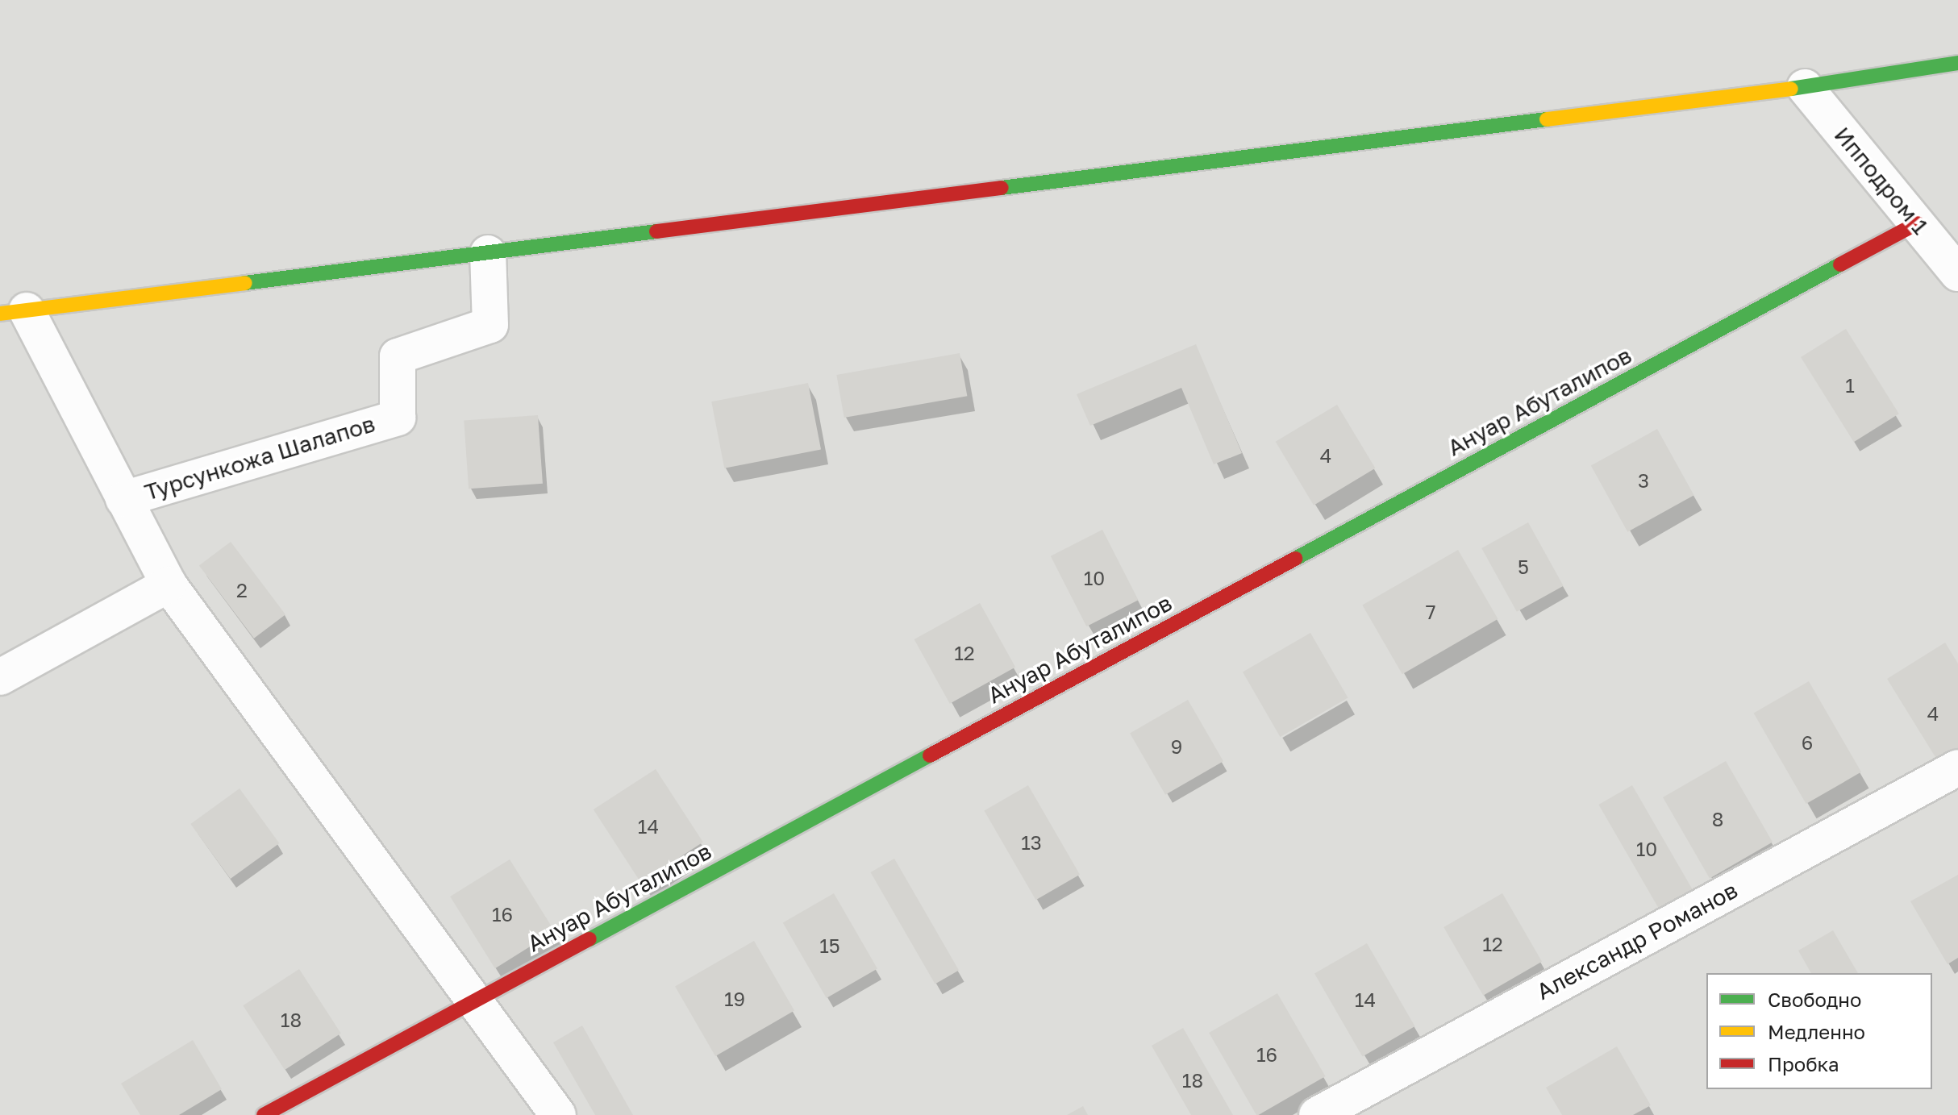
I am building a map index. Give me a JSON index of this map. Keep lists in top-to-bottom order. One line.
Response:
{"streets":{"main road":["Ануар Абуталипов"],"street":["Ипподром 1","Турсункожа Шалапов","Александр Романов"]},"crossings":[["Ипподром 1","Ануар Абуталипов"]],"house_numbers":["1","4","3","5","10","2","7","12","4","6","9","8","14","13","10","16","12","15","19","14","18","16","18"],"legend":["Свободно","Медленно","Пробка"]}
